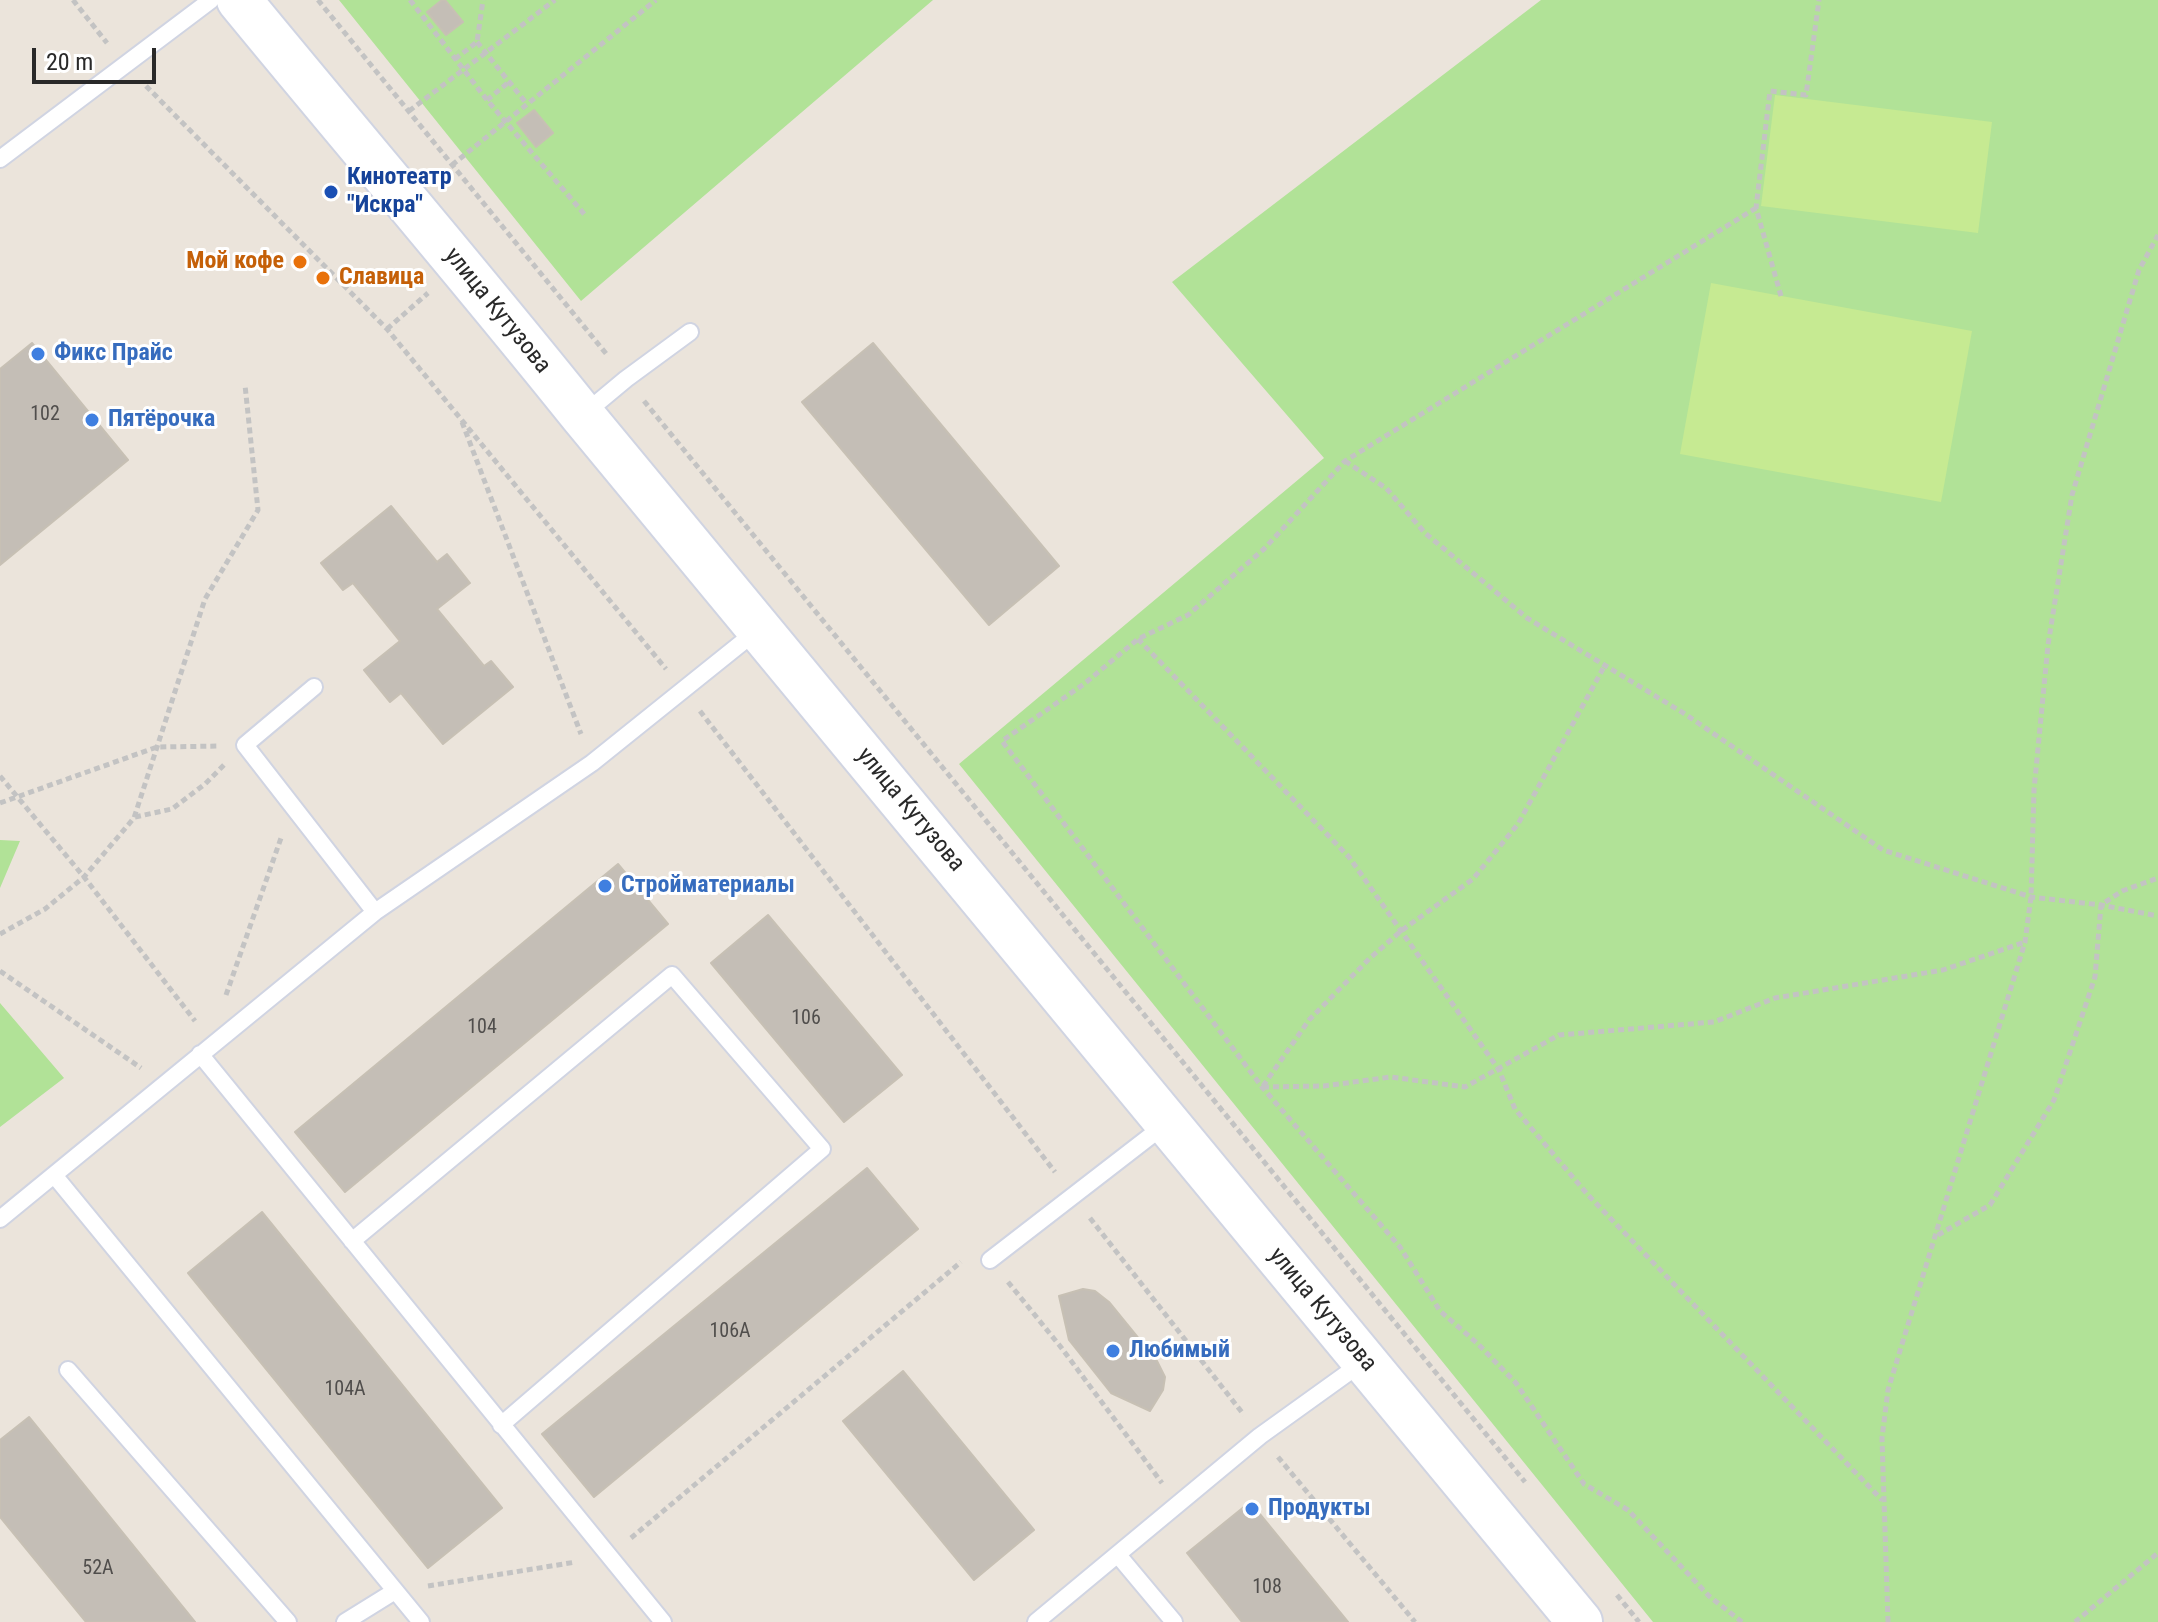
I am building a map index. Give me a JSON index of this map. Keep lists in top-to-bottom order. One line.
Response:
{"streets":{"main road":["улица Кутузова"]},"places":["Кинотеатр \"Искра\"","Мой кофе","Славица","Фикс Прайс","Пятёрочка","Стройматериалы","Любимый","Продукты"],"house_numbers":["102","106","104","106А","104А","52А","108"],"scale_bar":"20 m"}
